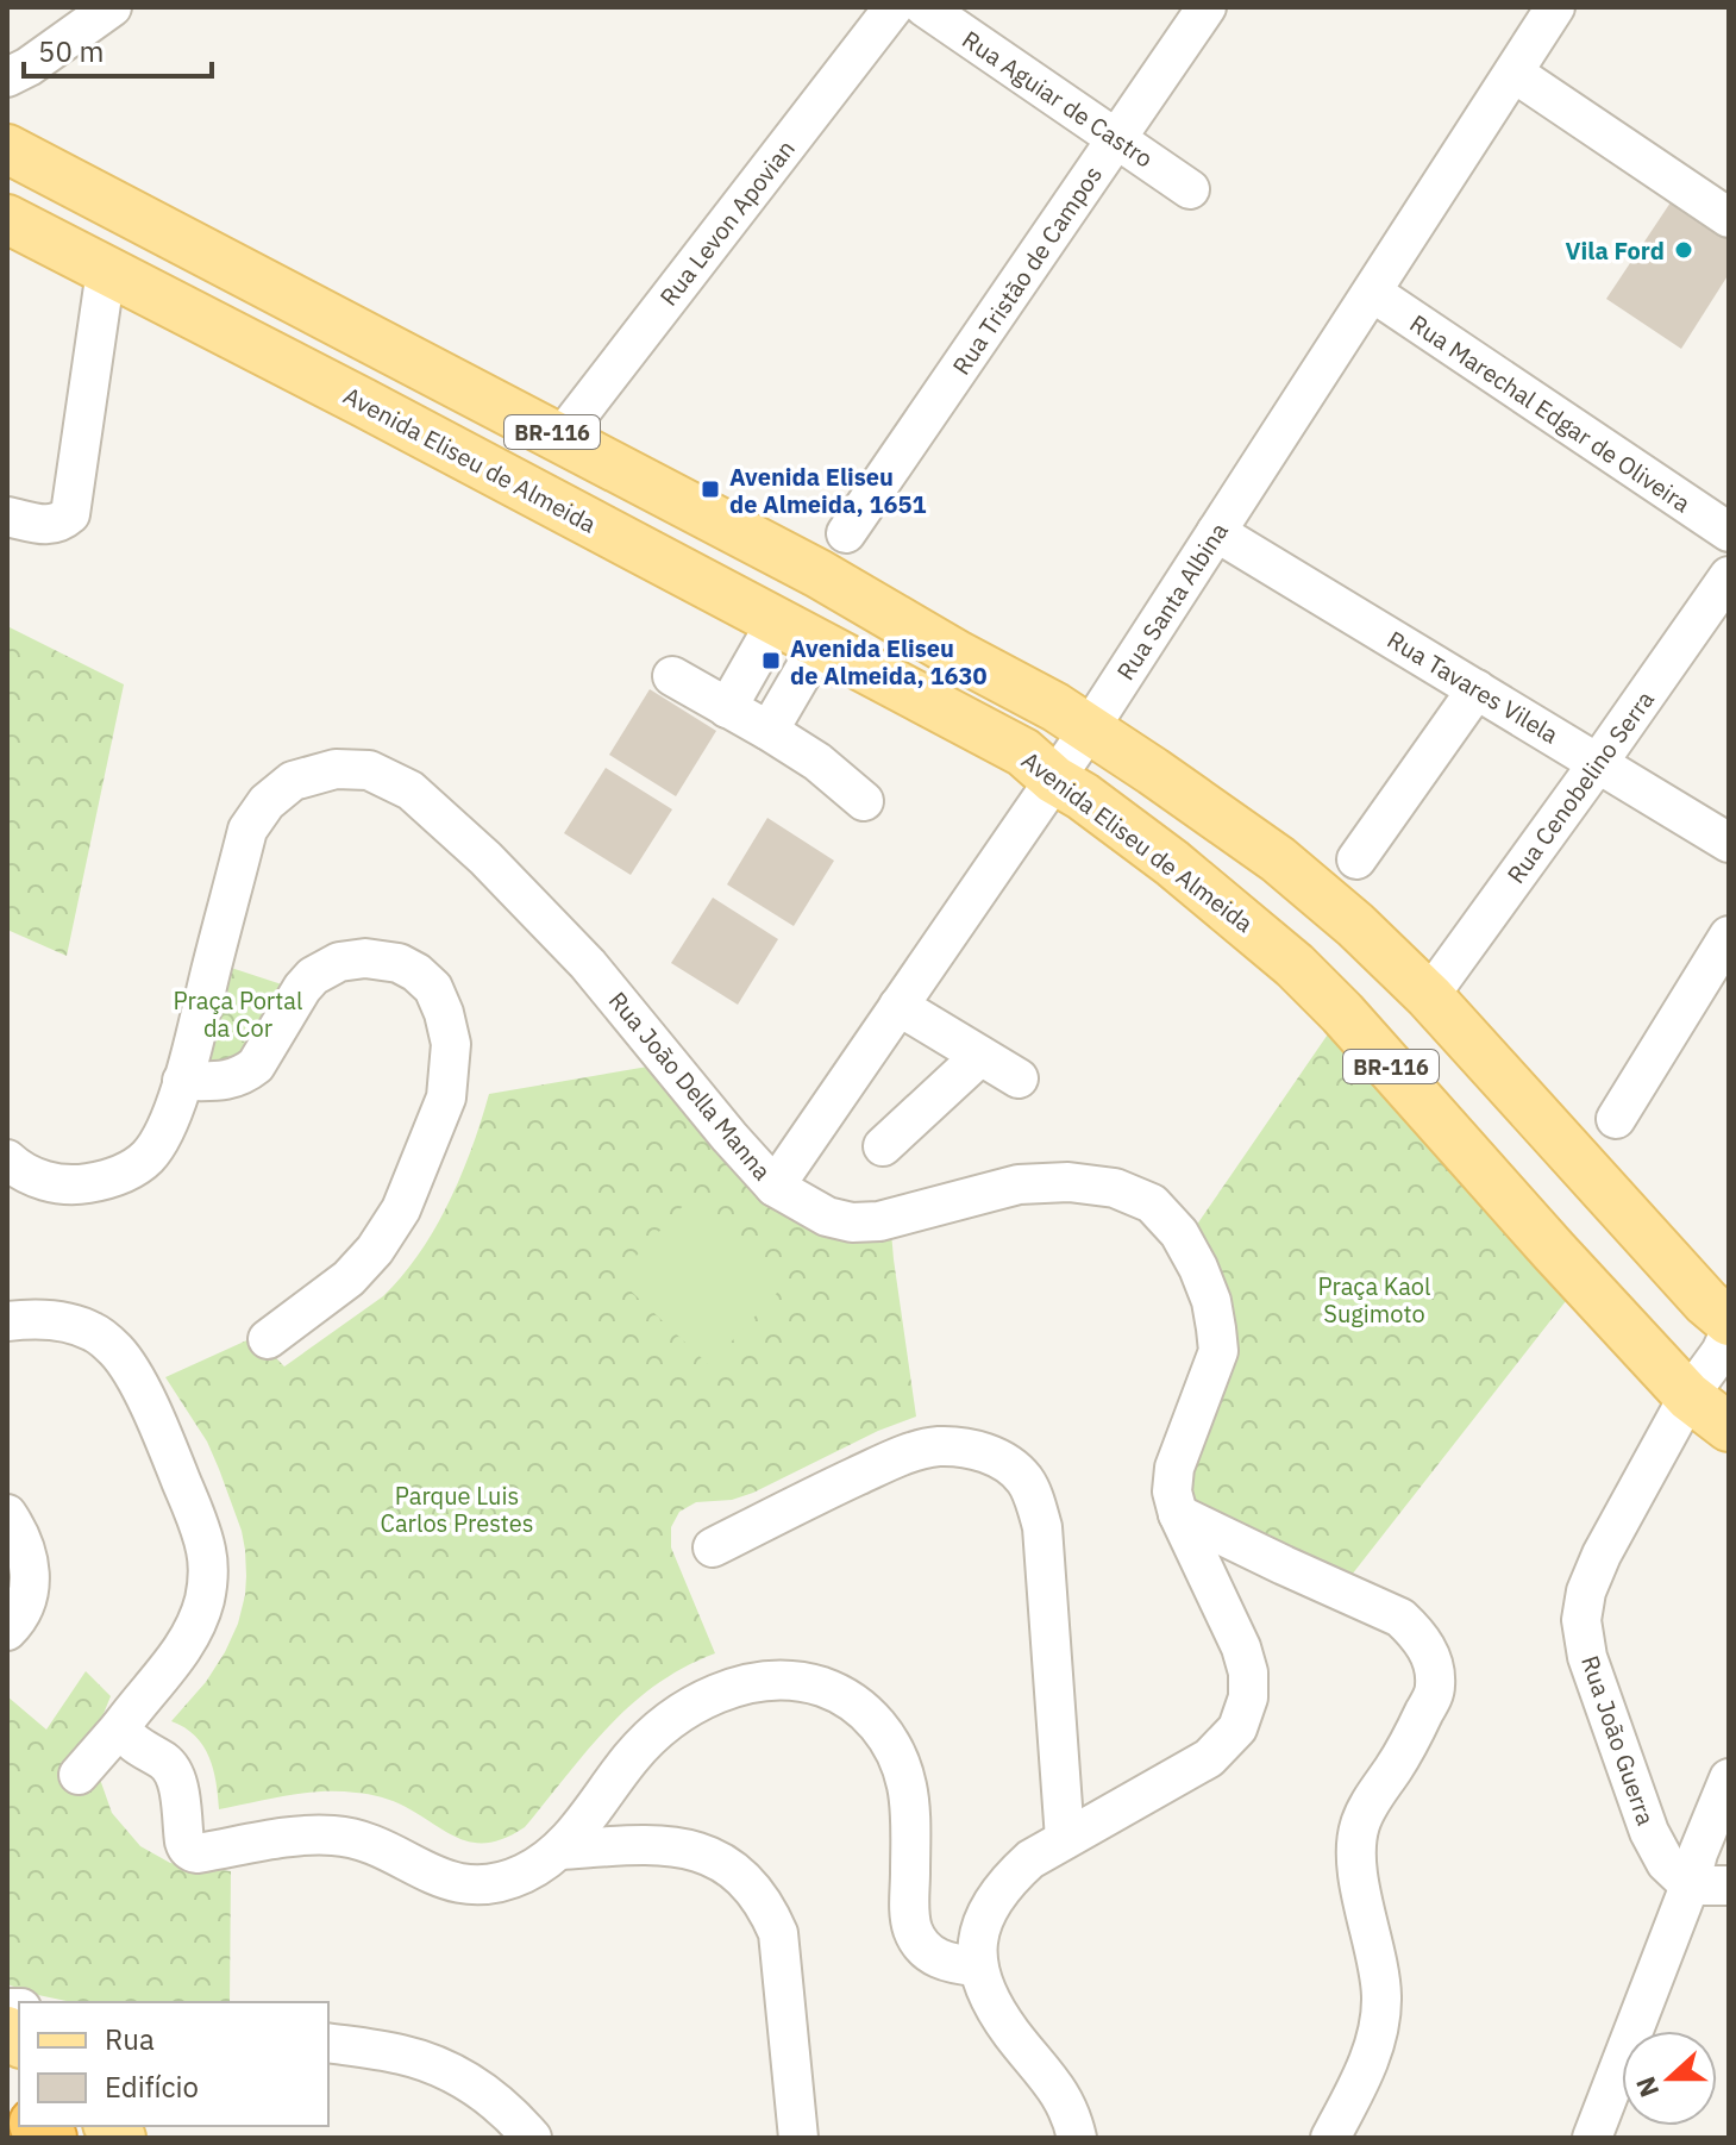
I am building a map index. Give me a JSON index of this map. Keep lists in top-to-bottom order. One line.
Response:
{"streets":{"main road":["BR-116","Avenida Eliseu de Almeida"],"street":["Rua Aguiar de Castro","Rua Levon Apovian","Rua Tristão de Campos","Rua Marechal Edgar de Oliveira","Rua Santa Albina","Rua Tavares Vilela","Rua Cenobelino Serra","Rua João Della Manna","Rua João Guerra"]},"crossings":[["Rua Aguiar de Castro","Rua Tristão de Campos"],["Rua Levon Apovian","BR-116"],["Rua Marechal Edgar de Oliveira","Rua Santa Albina"],["BR-116","Rua Santa Albina"],["BR-116","Rua Cenobelino Serra"],["Avenida Eliseu de Almeida","Rua Santa Albina"],["Avenida Eliseu de Almeida","Rua João Guerra"],["Rua Santa Albina","Rua Tavares Vilela"],["Rua Santa Albina","Rua João Della Manna"],["Rua Tavares Vilela","Rua Cenobelino Serra"]],"parks":["Praça Portal da Cor","Praça Kaol Sugimoto","Parque Luis Carlos Prestes"],"places":{"other":["Vila Ford"],"transit":["Avenida Eliseu de Almeida, 1651","Avenida Eliseu de Almeida, 1630"]},"legend":["Rua","Edifício"],"scale_bar":"50 m","north":"left"}
